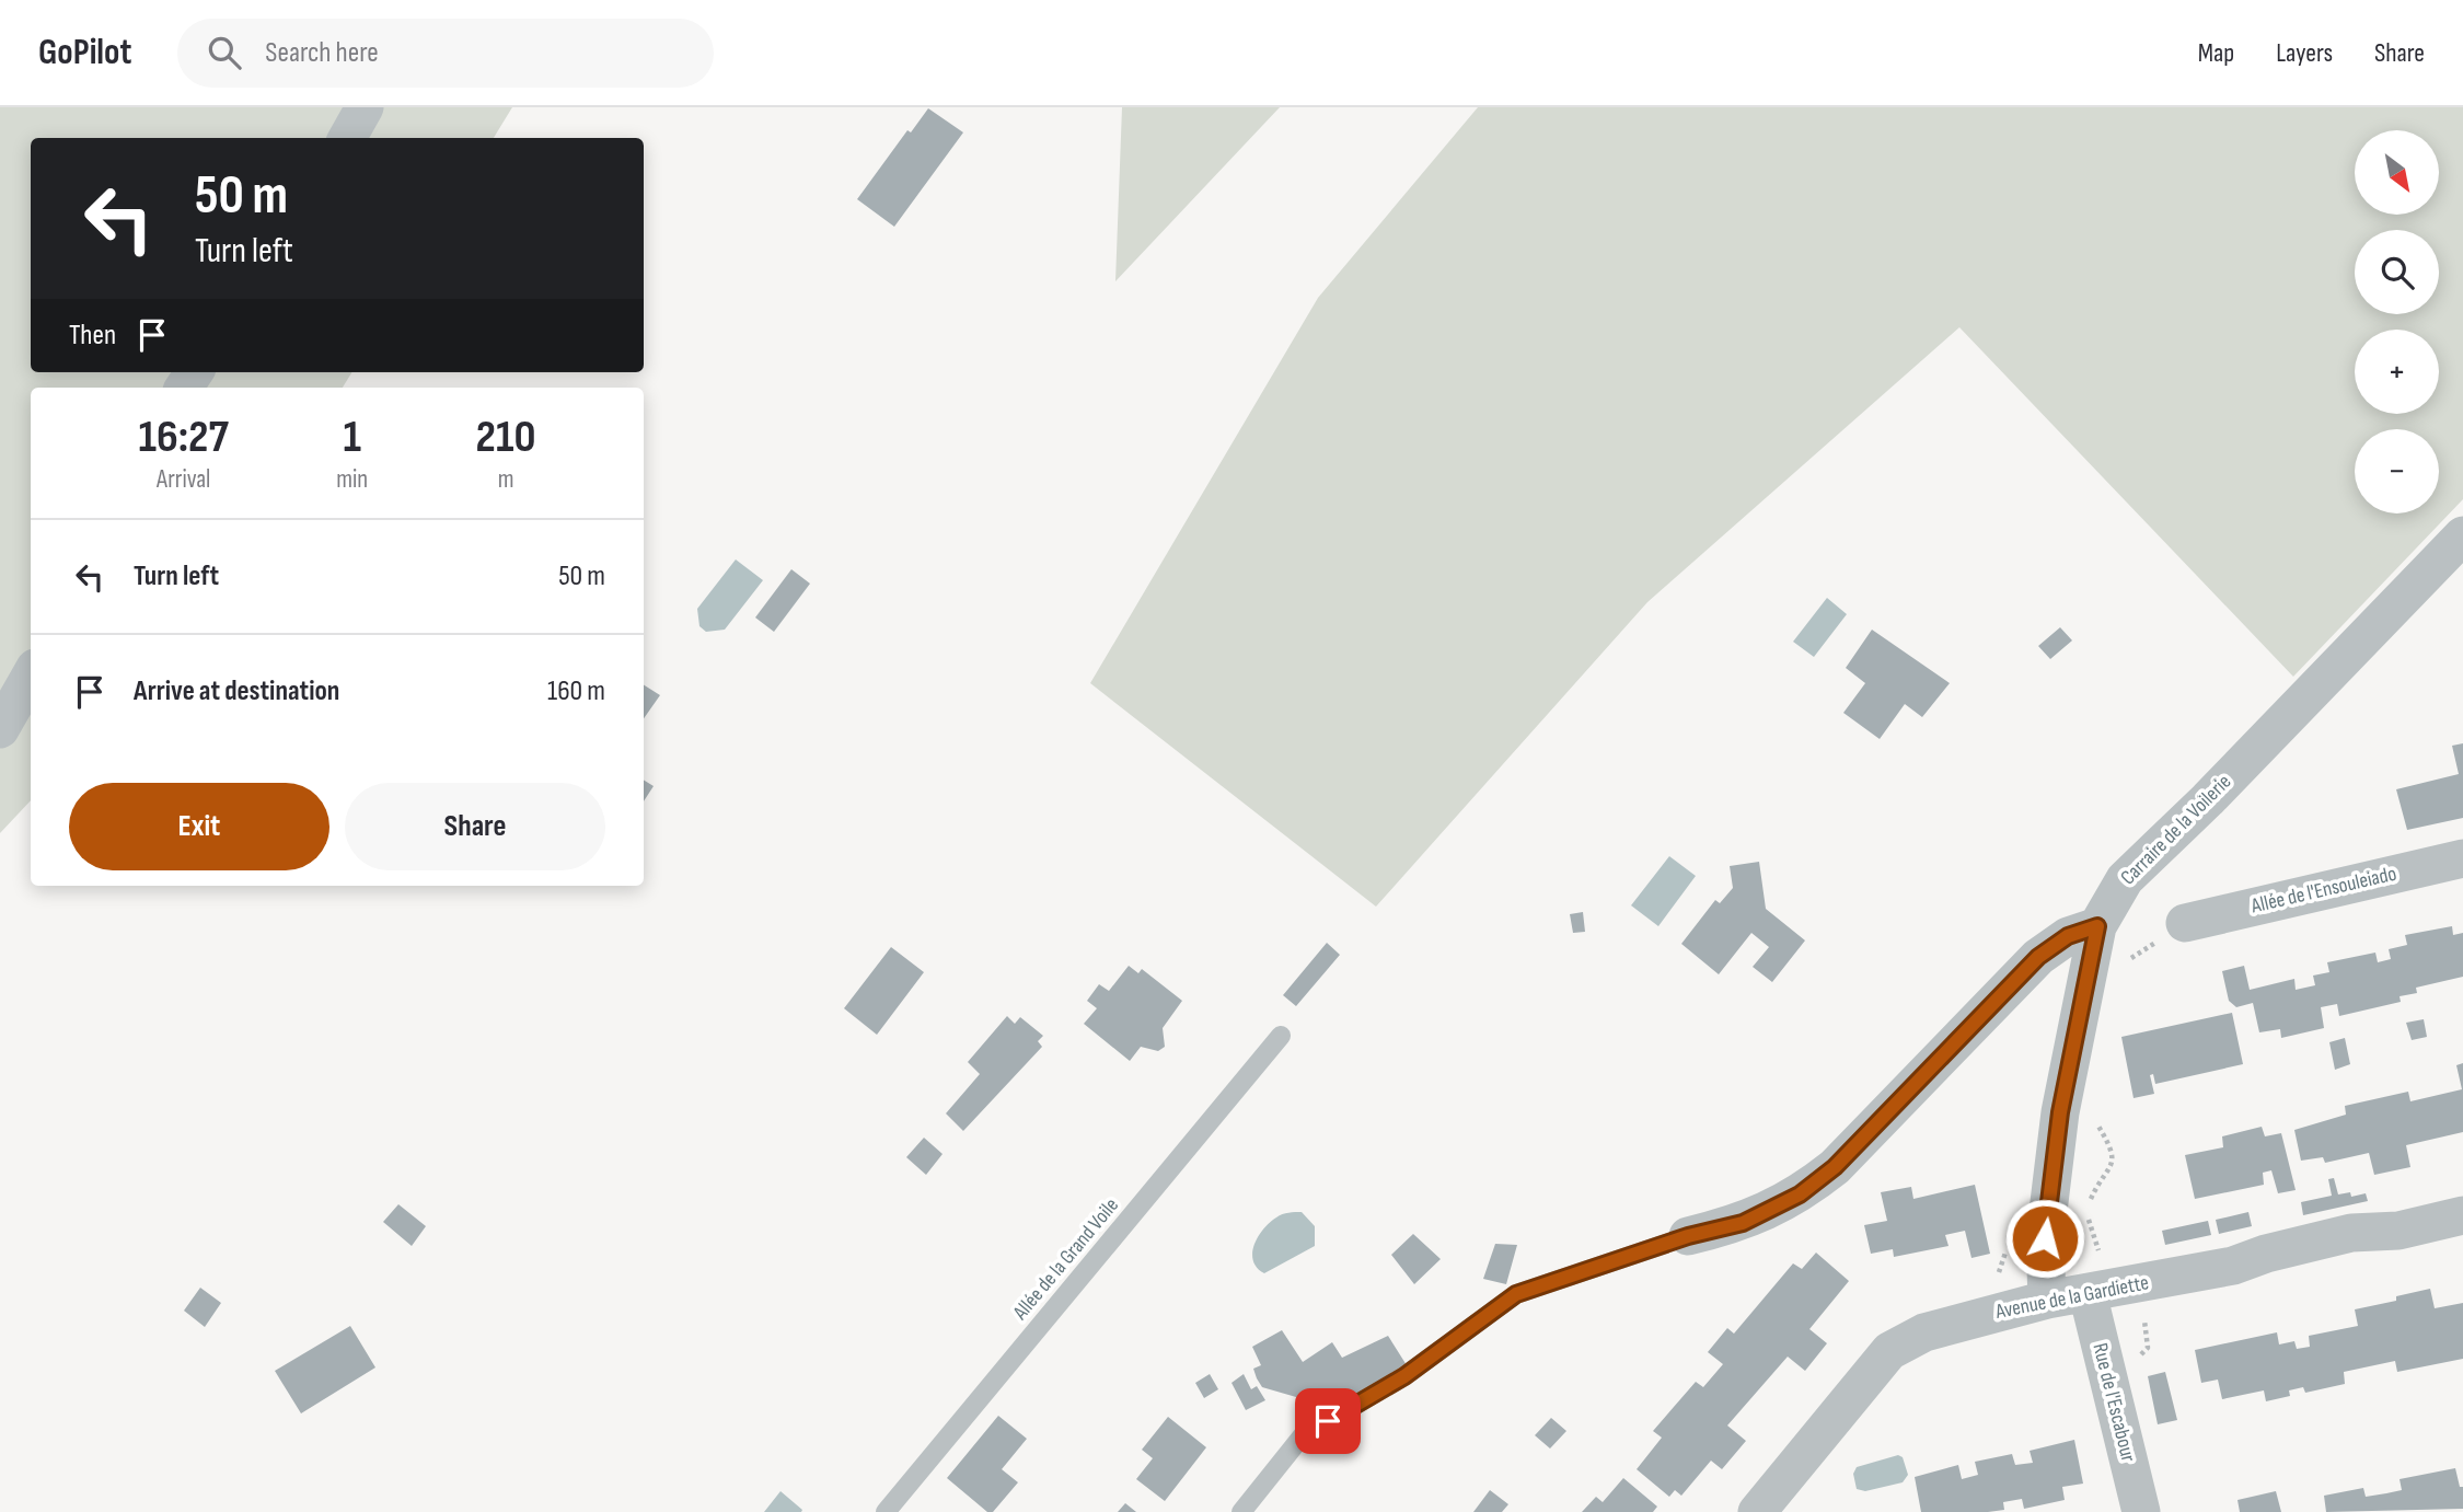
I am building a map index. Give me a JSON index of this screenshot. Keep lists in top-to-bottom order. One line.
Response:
{"streets":{"street":["Carraire de la Voilerie","Allée de l'Ensouleiado","Avenue de la Gardiette","Rue de l'Escabour"],"lane":["Allée de la Grand Voile"]},"crossings":[["Carraire de la Voilerie","Avenue de la Gardiette"],["Avenue de la Gardiette","Rue de l'Escabour"]],"north":"bottom right","page":{"header":"GoPilot","search":"Search here","nav":["Map","Layers","Share"],"map_buttons":["+","−"],"turn":["50 m","Turn left"],"then":"Then","eta":["16:27","Arrival","1","min","210","m"],"list":[{"name":"Turn left","value":"50 m"},{"name":"Arrive at destination","value":"160 m"}],"buttons":["Exit","Share"]}}
